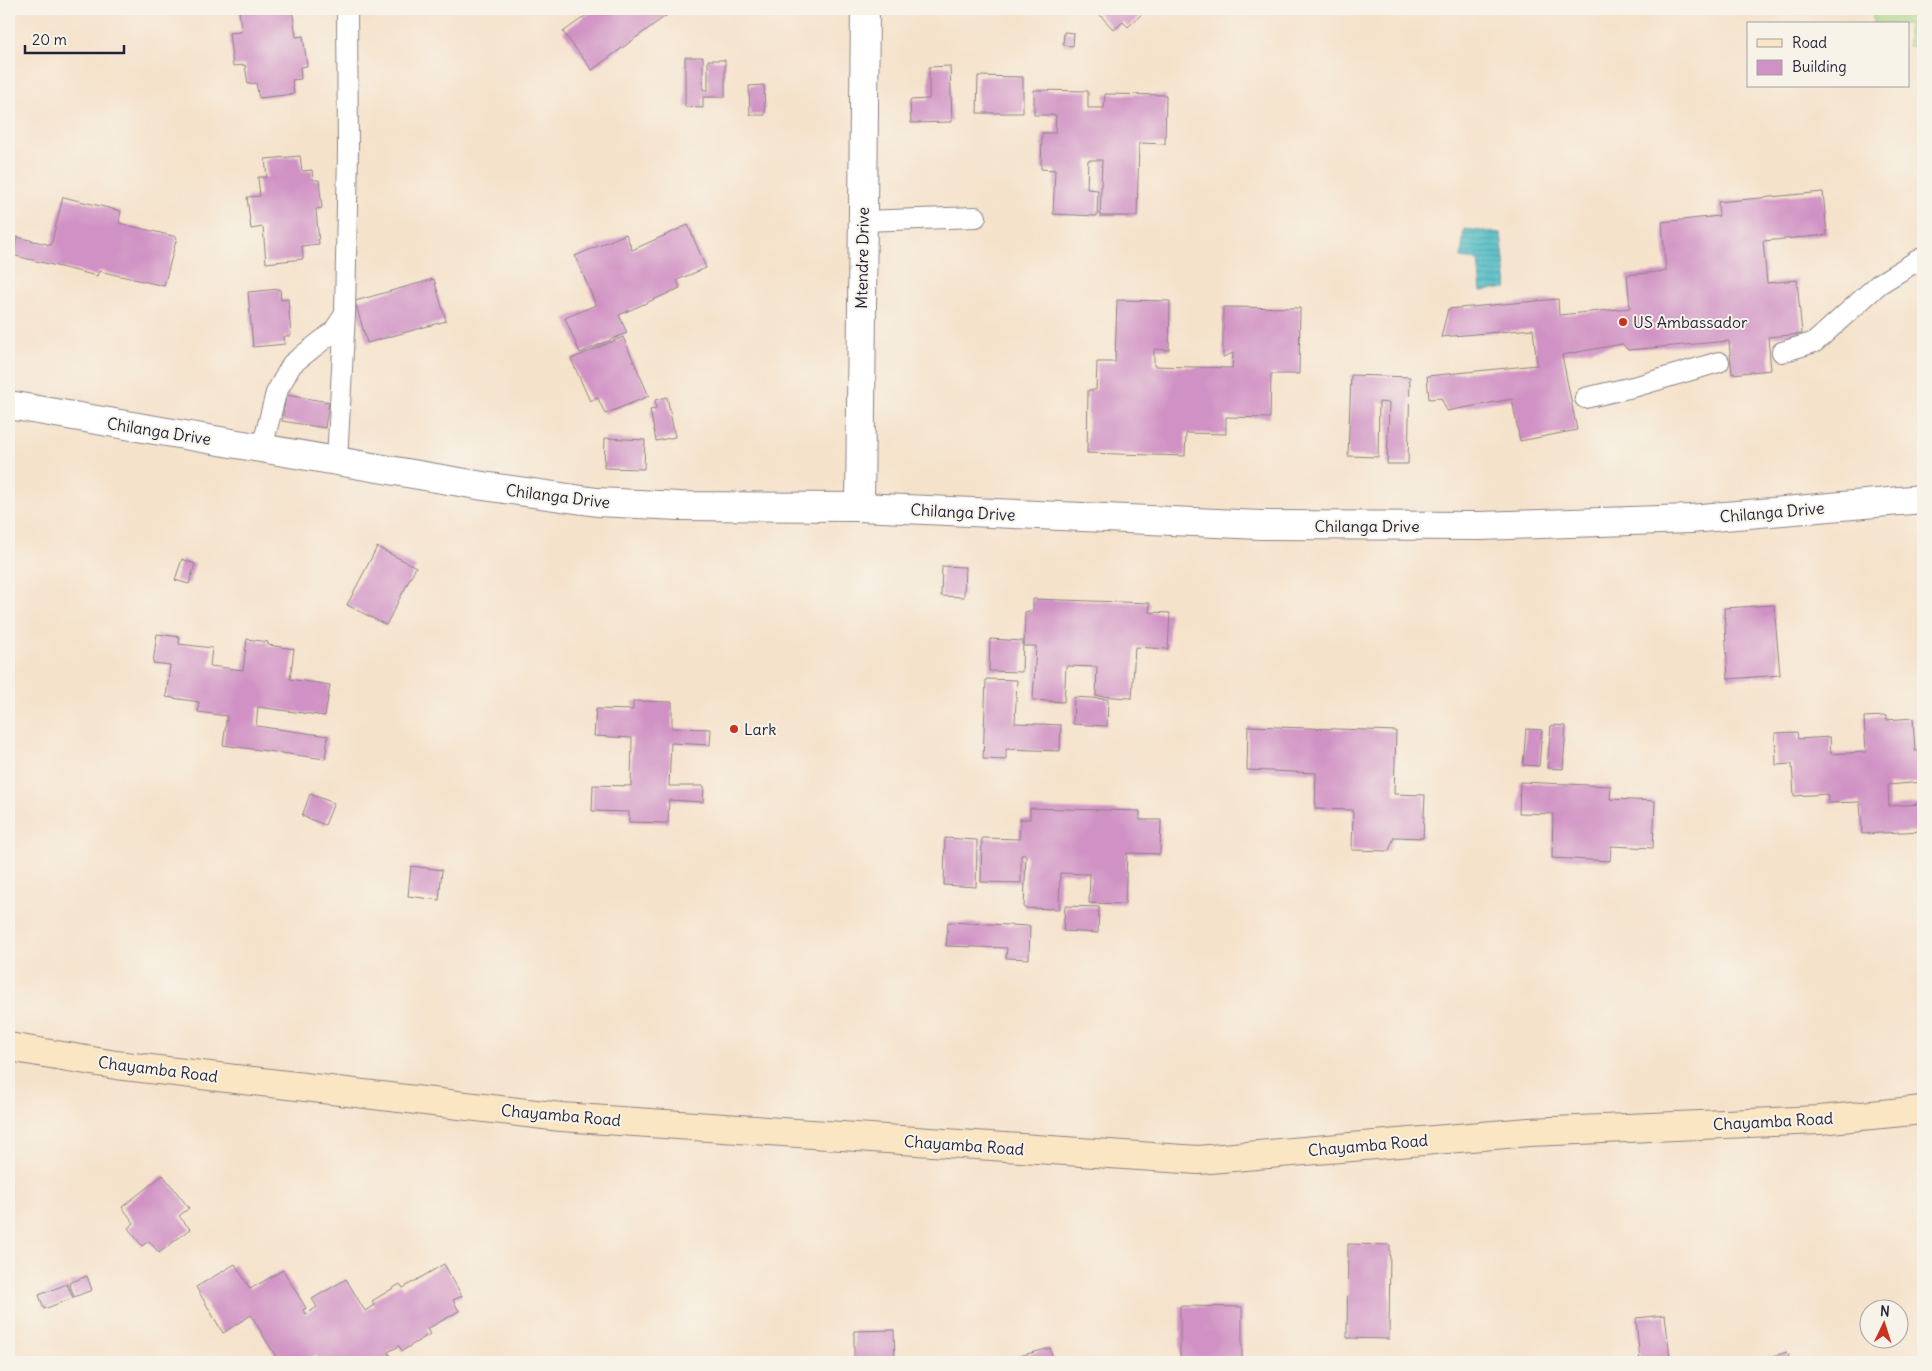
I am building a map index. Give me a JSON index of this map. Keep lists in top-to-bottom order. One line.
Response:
{"streets":{"street":["Mtendre Drive","Chilanga Drive","Chayamba Road"]},"crossings":[["Mtendre Drive","Chilanga Drive"]],"places":["US Ambassador","Lark"],"legend":["Road","Building"],"scale_bar":"20 m","north":"top"}
